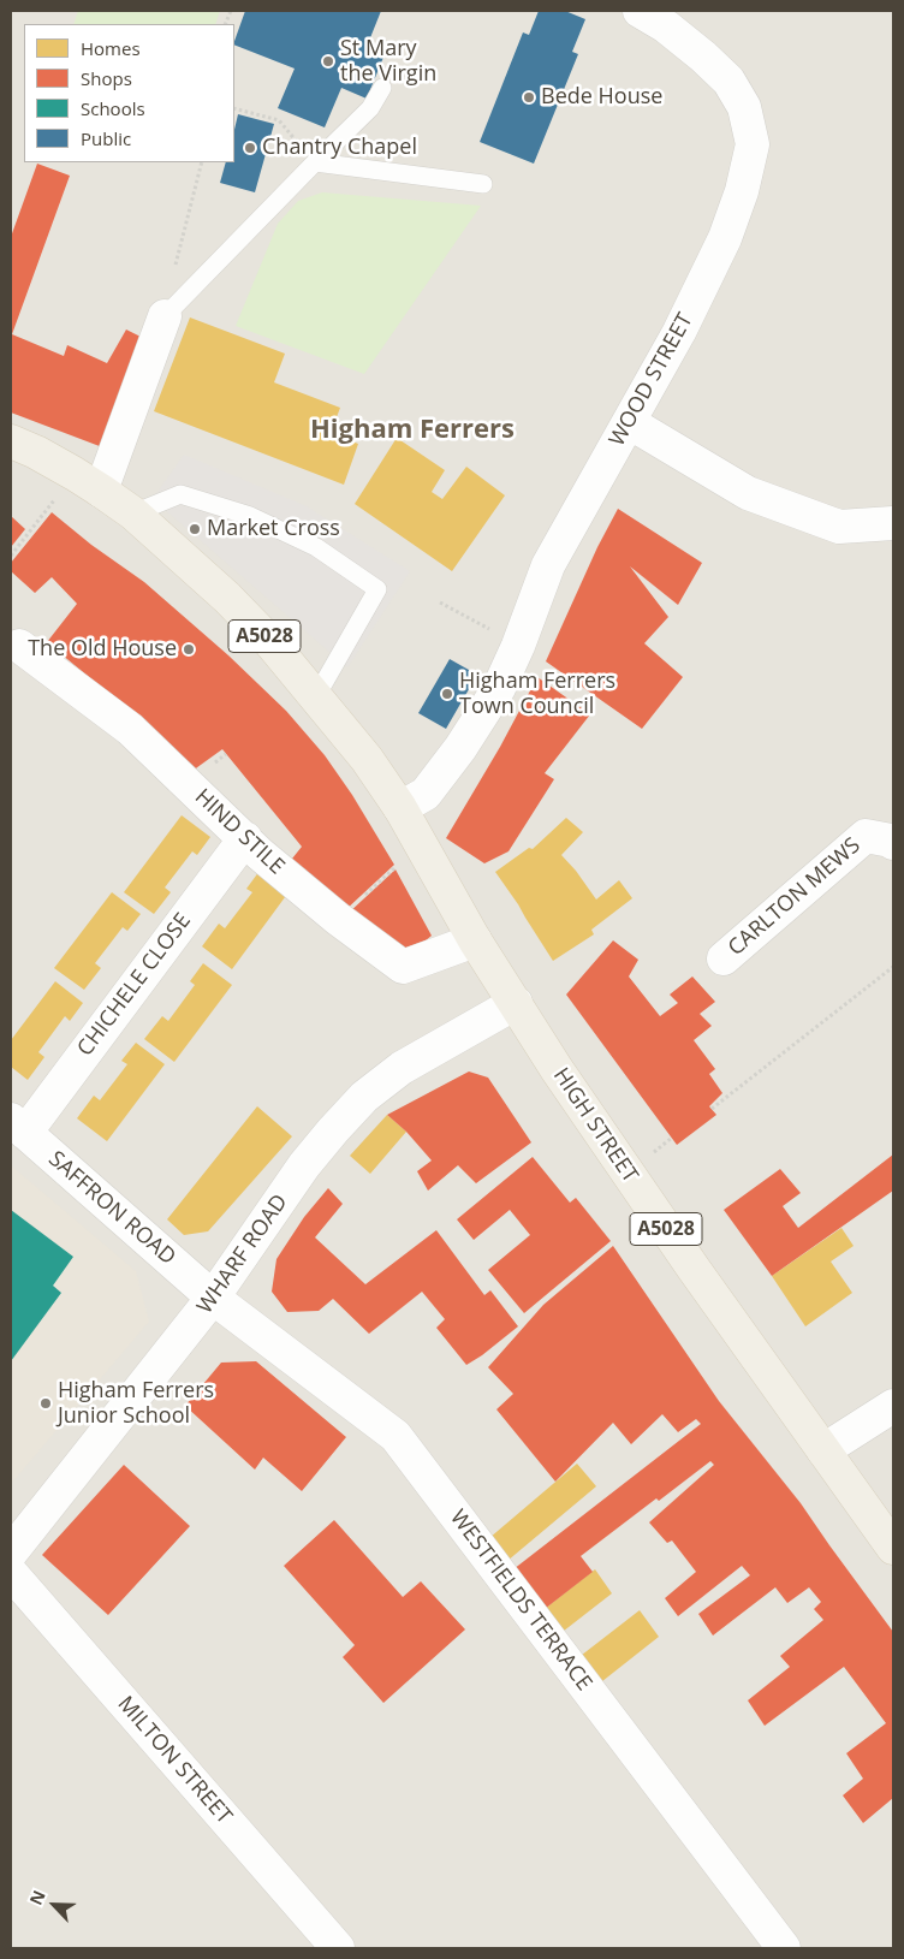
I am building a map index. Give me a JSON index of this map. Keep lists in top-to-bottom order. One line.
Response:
{"streets":{"main road":["A5028","HIGH STREET"],"street":["WOOD STREET","HIND STILE","CARLTON MEWS","CHICHELE CLOSE","SAFFRON ROAD","WHARF ROAD","WESTFIELDS TERRACE","MILTON STREET"]},"crossings":[["WOOD STREET","A5028"],["WOOD STREET","HIGH STREET"],["A5028","HIGH STREET"],["HIND STILE","CHICHELE CLOSE"],["HIND STILE","HIGH STREET"],["CHICHELE CLOSE","SAFFRON ROAD"],["HIGH STREET","WHARF ROAD"],["SAFFRON ROAD","WHARF ROAD"],["SAFFRON ROAD","WESTFIELDS TERRACE"],["WHARF ROAD","WESTFIELDS TERRACE"]],"districts":["Higham Ferrers"],"places":["St Mary the Virgin","Bede House","Chantry Chapel","Market Cross","The Old House","Higham Ferrers Town Council","Higham Ferrers Junior School"],"legend":["Homes","Shops","Schools","Public"],"north":"top left"}
